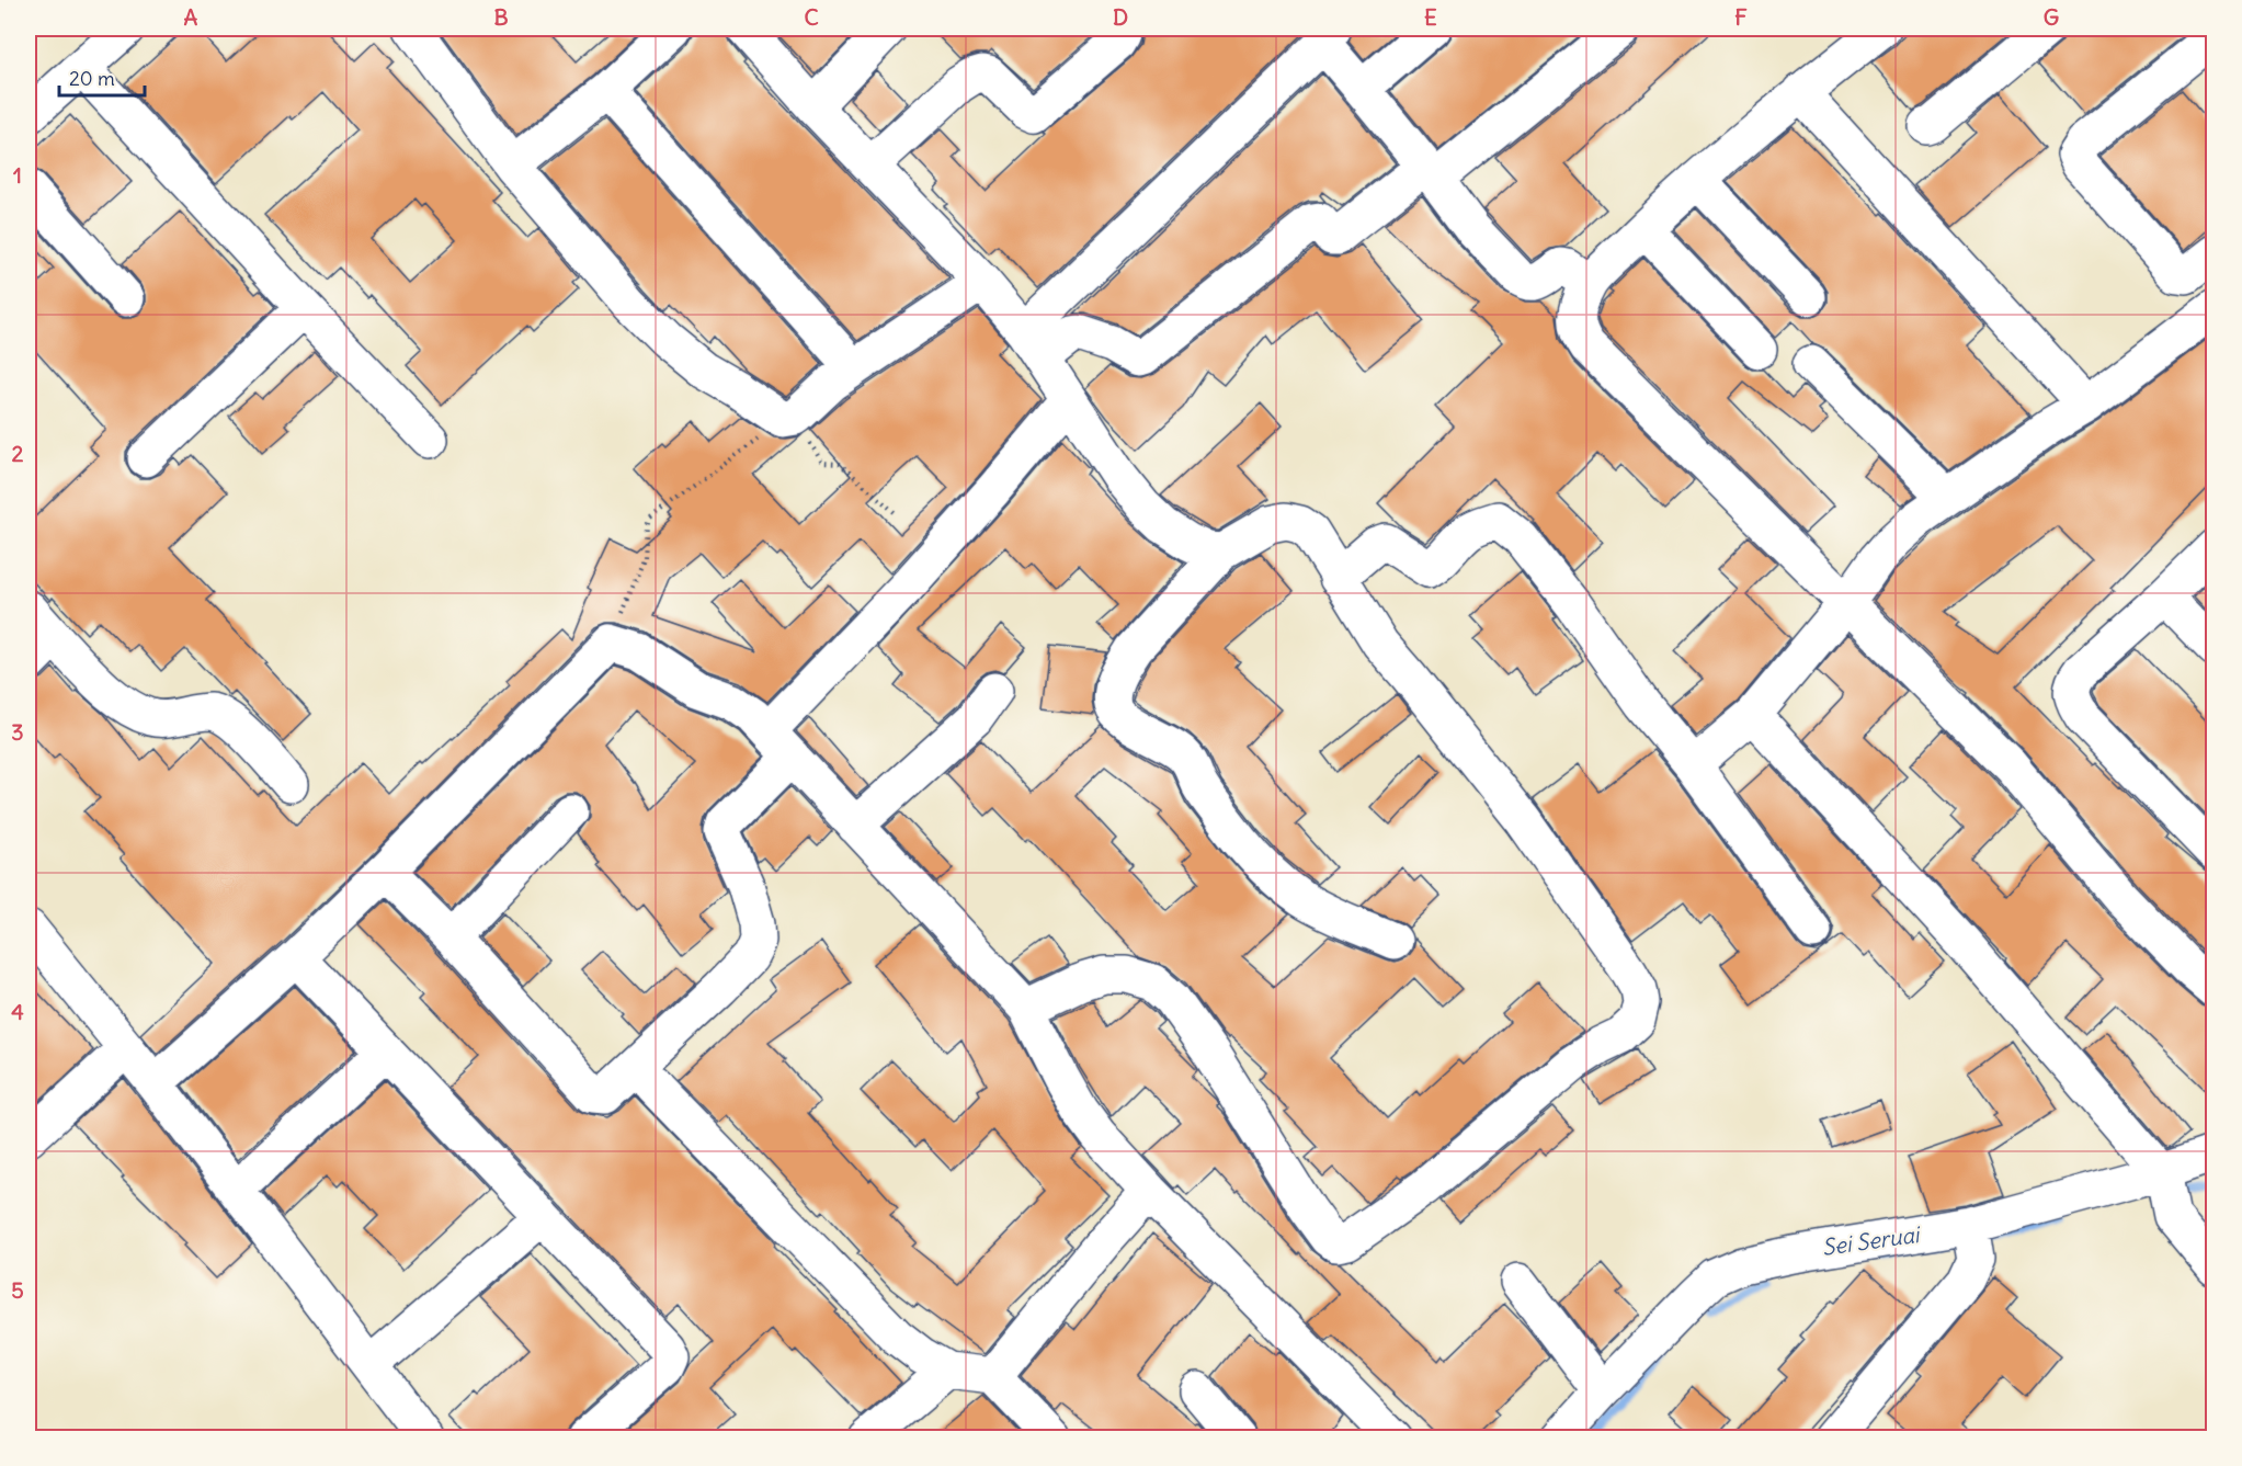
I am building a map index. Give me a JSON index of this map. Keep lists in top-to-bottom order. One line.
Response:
{"water":["Sei Seruai"],"scale_bar":"20 m","grid":{"columns":["A","B","C","D","E","F","G"],"rows":["1","2","3","4","5"]}}
